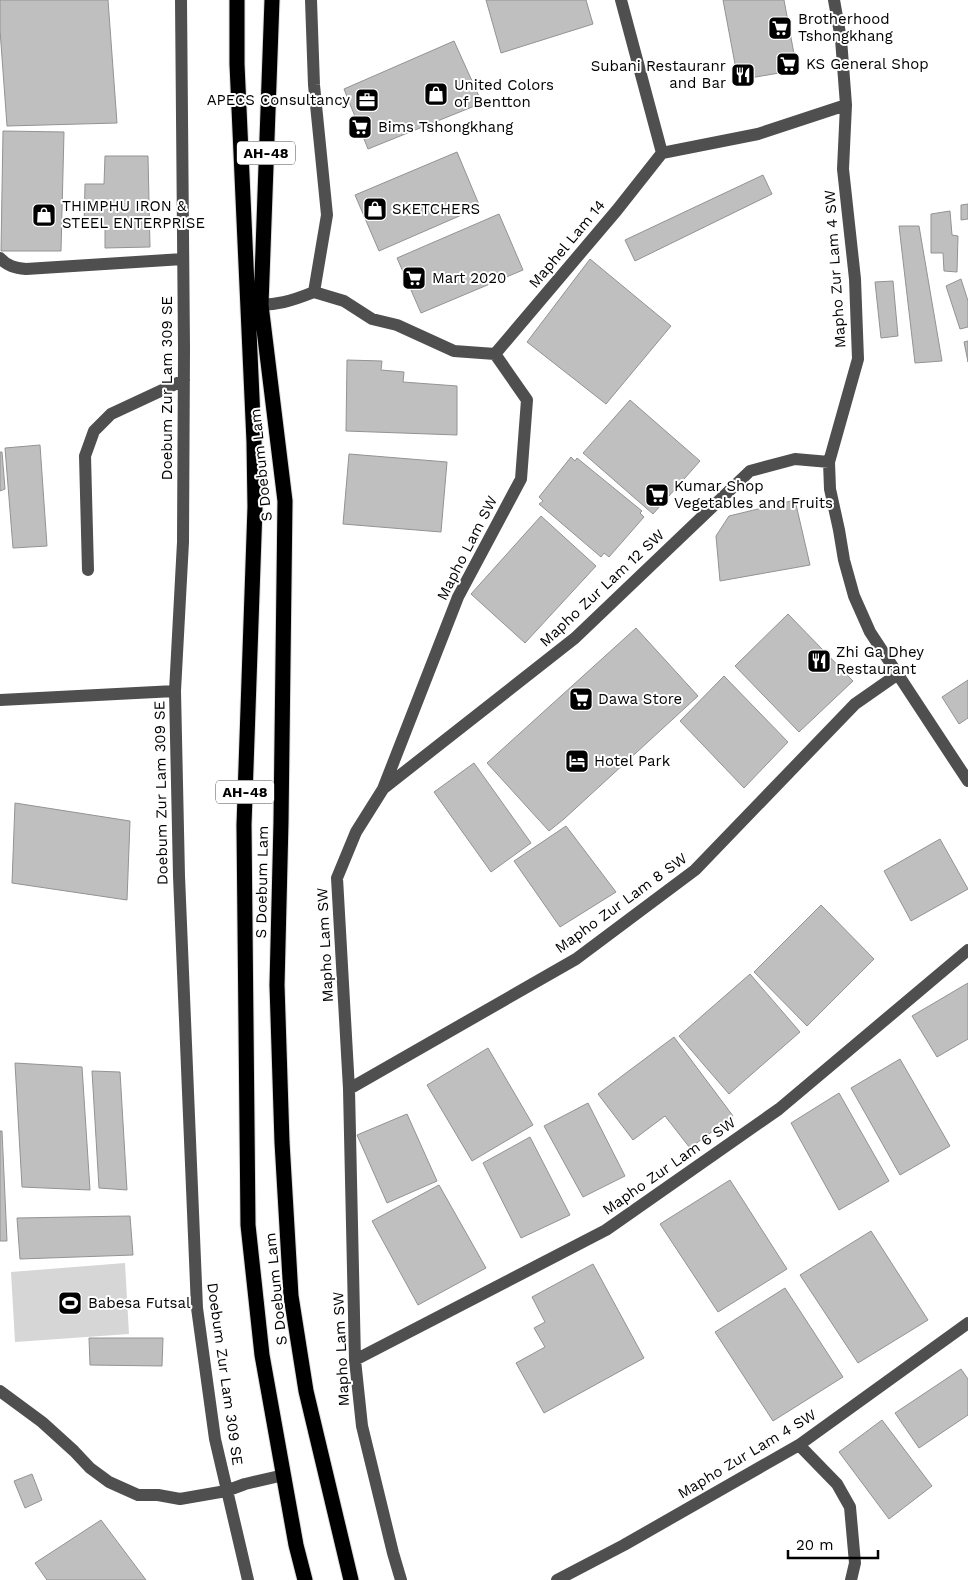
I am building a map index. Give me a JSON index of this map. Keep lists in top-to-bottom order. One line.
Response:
{"streets":{"highway":["AH-48","S Doebum Lam"],"street":["Maphel Lam 14","Mapho Zur Lam 4 SW","Doebum Zur Lam 309 SE","Mapho Lam SW","Mapho Zur Lam 12 SW","Mapho Zur Lam 8 SW","Mapho Zur Lam 6 SW"]},"crossings":[["Maphel Lam 14","Mapho Lam SW"],["Mapho Zur Lam 4 SW","Mapho Zur Lam 12 SW"],["Mapho Zur Lam 4 SW","Mapho Zur Lam 8 SW"],["Mapho Lam SW","Mapho Zur Lam 12 SW"],["Mapho Lam SW","Mapho Zur Lam 8 SW"],["Mapho Lam SW","Mapho Zur Lam 6 SW"]],"places":{"supermarket":["Brotherhood Tshongkhang","KS General Shop","Bims Tshongkhang","Mart 2020","Kumar Shop Vegetables and Fruits","Dawa Store"],"restaurant":["Subani Restauranr and Bar","Zhi Ga Dhey Restaurant"],"shop":["United Colors of Bentton","SKETCHERS","THIMPHU IRON & STEEL ENTERPRISE"],"office":["APECS Consultancy"],"hotel":["Hotel Park"],"sports":["Babesa Futsal"]},"scale_bar":"20 m"}
